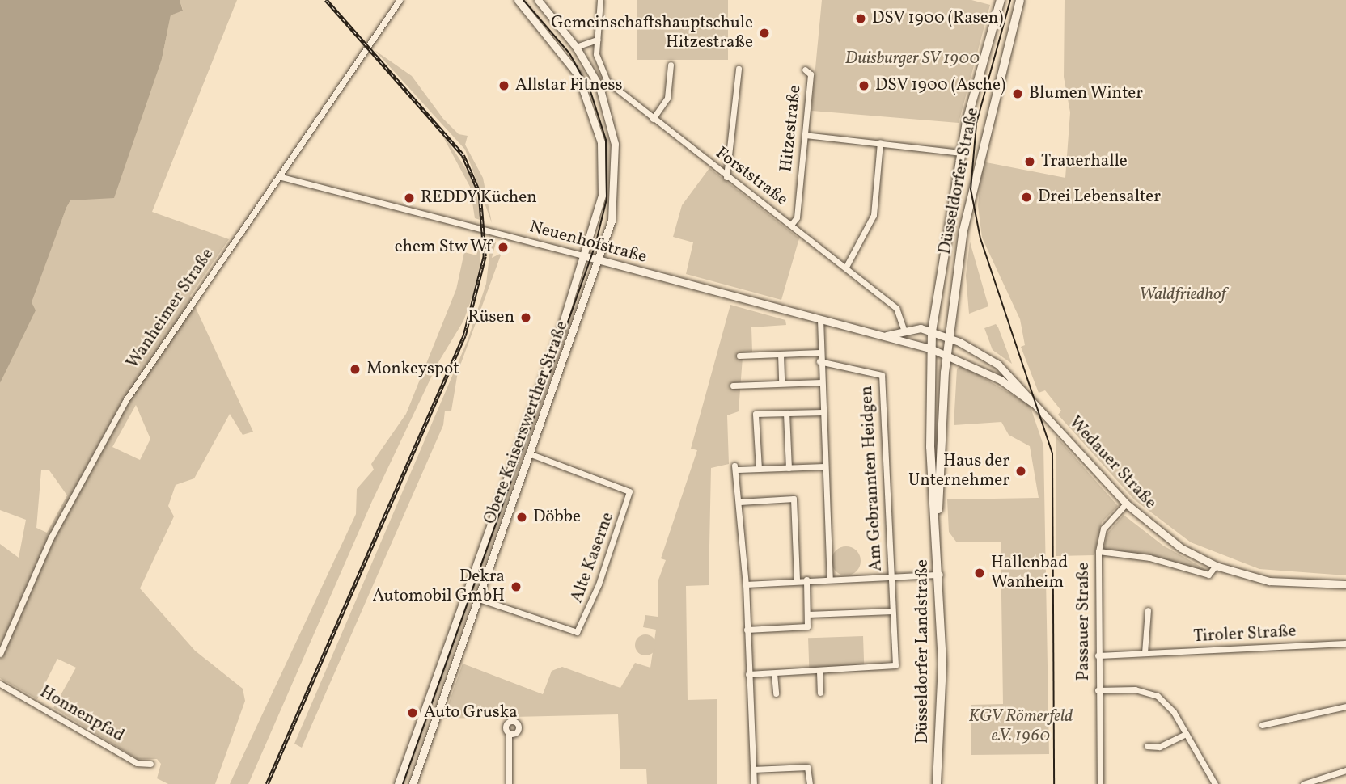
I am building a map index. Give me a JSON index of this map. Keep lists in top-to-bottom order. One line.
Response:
{"streets":{"main road":["Düsseldorfer Straße","Düsseldorfer Landstraße"],"street":["Hitzestraße","Forststraße","Neuenhofstraße","Wanheimer Straße","Obere Kaiserswerther Straße","Wedauer Straße","Am Gebrannten Heidgen","Alte Kaserne","Passauer Straße","Tiroler Straße","Honnenpfad"]},"crossings":[["Hitzestraße","Forststraße"],["Düsseldorfer Straße","Wedauer Straße"],["Düsseldorfer Straße","Düsseldorfer Landstraße"],["Neuenhofstraße","Wanheimer Straße"],["Neuenhofstraße","Obere Kaiserswerther Straße"],["Neuenhofstraße","Wedauer Straße"],["Neuenhofstraße","Düsseldorfer Landstraße"],["Obere Kaiserswerther Straße","Alte Kaserne"],["Wedauer Straße","Passauer Straße"],["Wedauer Straße","Düsseldorfer Landstraße"],["Passauer Straße","Tiroler Straße"]],"parks":["Duisburger SV 1900","Waldfriedhof","KGV Römerfeld e.V. 1960"],"places":["DSV 1900 (Rasen)","Gemeinschaftshauptschule Hitzestraße","Allstar Fitness","DSV 1900 (Asche)","Blumen Winter","Trauerhalle","Drei Lebensalter","REDDY Küchen","ehem Stw Wf","Rüsen","Monkeyspot","Haus der Unternehmer","Döbbe","Hallenbad Wanheim","Dekra Automobil GmbH","Auto Gruska"]}
